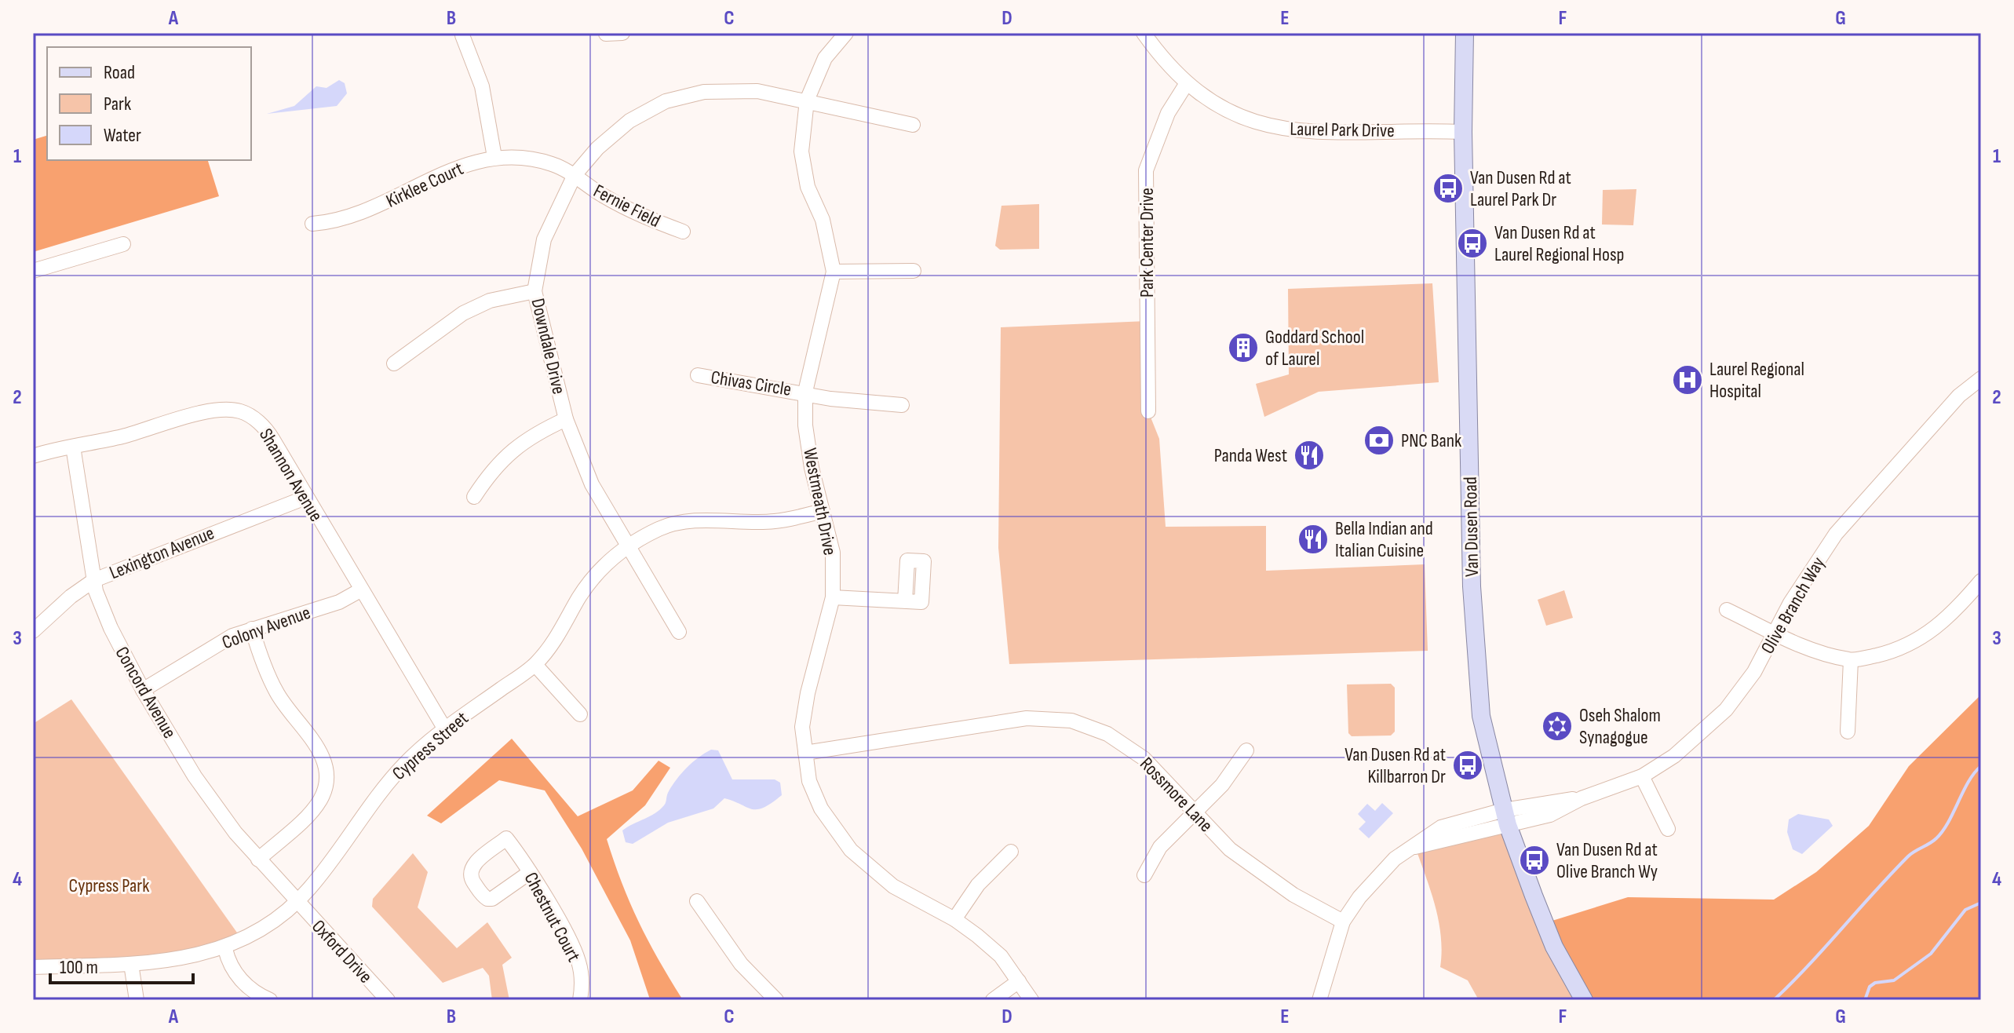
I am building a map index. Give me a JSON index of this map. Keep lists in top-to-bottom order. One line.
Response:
{"streets":{"main road":["Van Dusen Road"],"street":["Laurel Park Drive","Kirklee Court","Fernie Field","Park Center Drive","Downdale Drive","Chivas Circle","Shannon Avenue","Westmeath Drive","Lexington Avenue","Olive Branch Way","Colony Avenue","Concord Avenue","Cypress Street","Rossmore Lane","Chestnut Court","Oxford Drive"]},"crossings":[["Laurel Park Drive","Park Center Drive"],["Laurel Park Drive","Van Dusen Road"],["Kirklee Court","Fernie Field"],["Kirklee Court","Downdale Drive"],["Fernie Field","Downdale Drive"],["Downdale Drive","Westmeath Drive"],["Downdale Drive","Cypress Street"],["Chivas Circle","Westmeath Drive"],["Shannon Avenue","Lexington Avenue"],["Shannon Avenue","Colony Avenue"],["Shannon Avenue","Concord Avenue"],["Shannon Avenue","Cypress Street"],["Westmeath Drive","Cypress Street"],["Westmeath Drive","Rossmore Lane"],["Van Dusen Road","Olive Branch Way"],["Lexington Avenue","Concord Avenue"],["Olive Branch Way","Rossmore Lane"],["Colony Avenue","Concord Avenue"],["Concord Avenue","Cypress Street"],["Concord Avenue","Oxford Drive"],["Cypress Street","Oxford Drive"]],"parks":["Cypress Park"],"places":{"bus stop":["Van Dusen Rd at Laurel Park Dr","Van Dusen Rd at Laurel Regional Hosp","Van Dusen Rd at Killbarron Dr","Van Dusen Rd at Olive Branch Wy"],"building":["Goddard School of Laurel"],"hospital":["Laurel Regional Hospital"],"bank":["PNC Bank"],"restaurant":["Panda West","Bella Indian and Italian Cuisine"],"synagogue":["Oseh Shalom Synagogue"]},"legend":["Road","Park","Water"],"scale_bar":"100 m","grid":{"columns":["A","B","C","D","E","F","G"],"rows":["1","2","3","4"]}}
